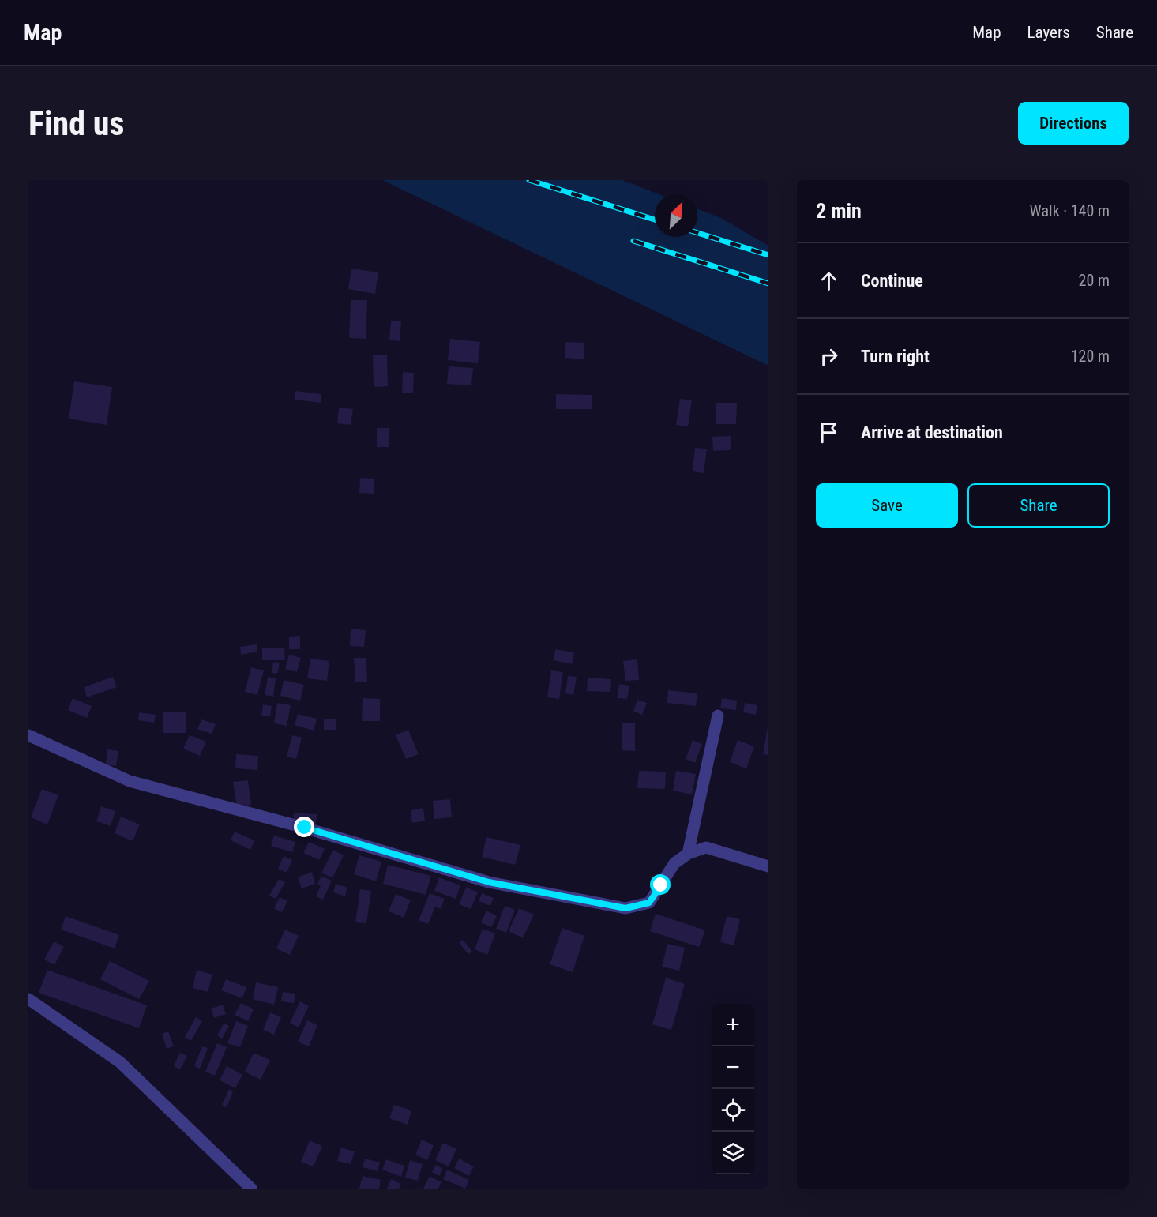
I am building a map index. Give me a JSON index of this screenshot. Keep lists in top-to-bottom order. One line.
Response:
{"north":"top right","page":{"header":"Map","nav":["Map","Layers","Share"],"buttons":["Directions",["Save","Share"]],"title":"Find us","heading":["2 min","Walk · 140 m"],"list":[["Continue","20 m"],["Turn right","120 m"],"Arrive at destination"],"map_buttons":["+","−"]}}
